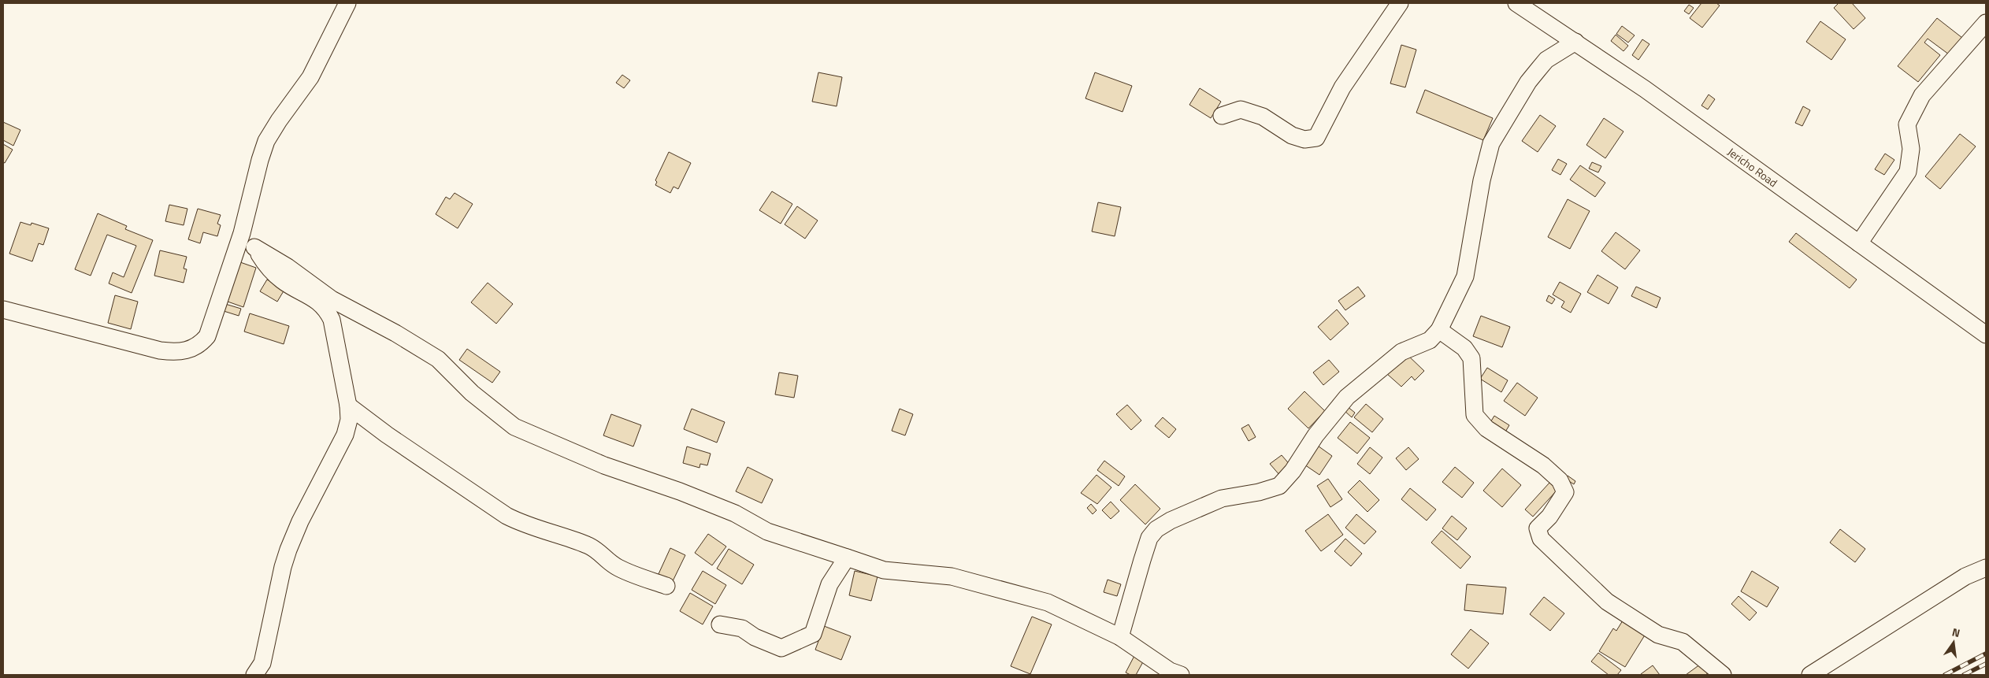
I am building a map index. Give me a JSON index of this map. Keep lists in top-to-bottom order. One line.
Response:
{"streets":{"street":["Jericho Road"]},"north":"top"}
